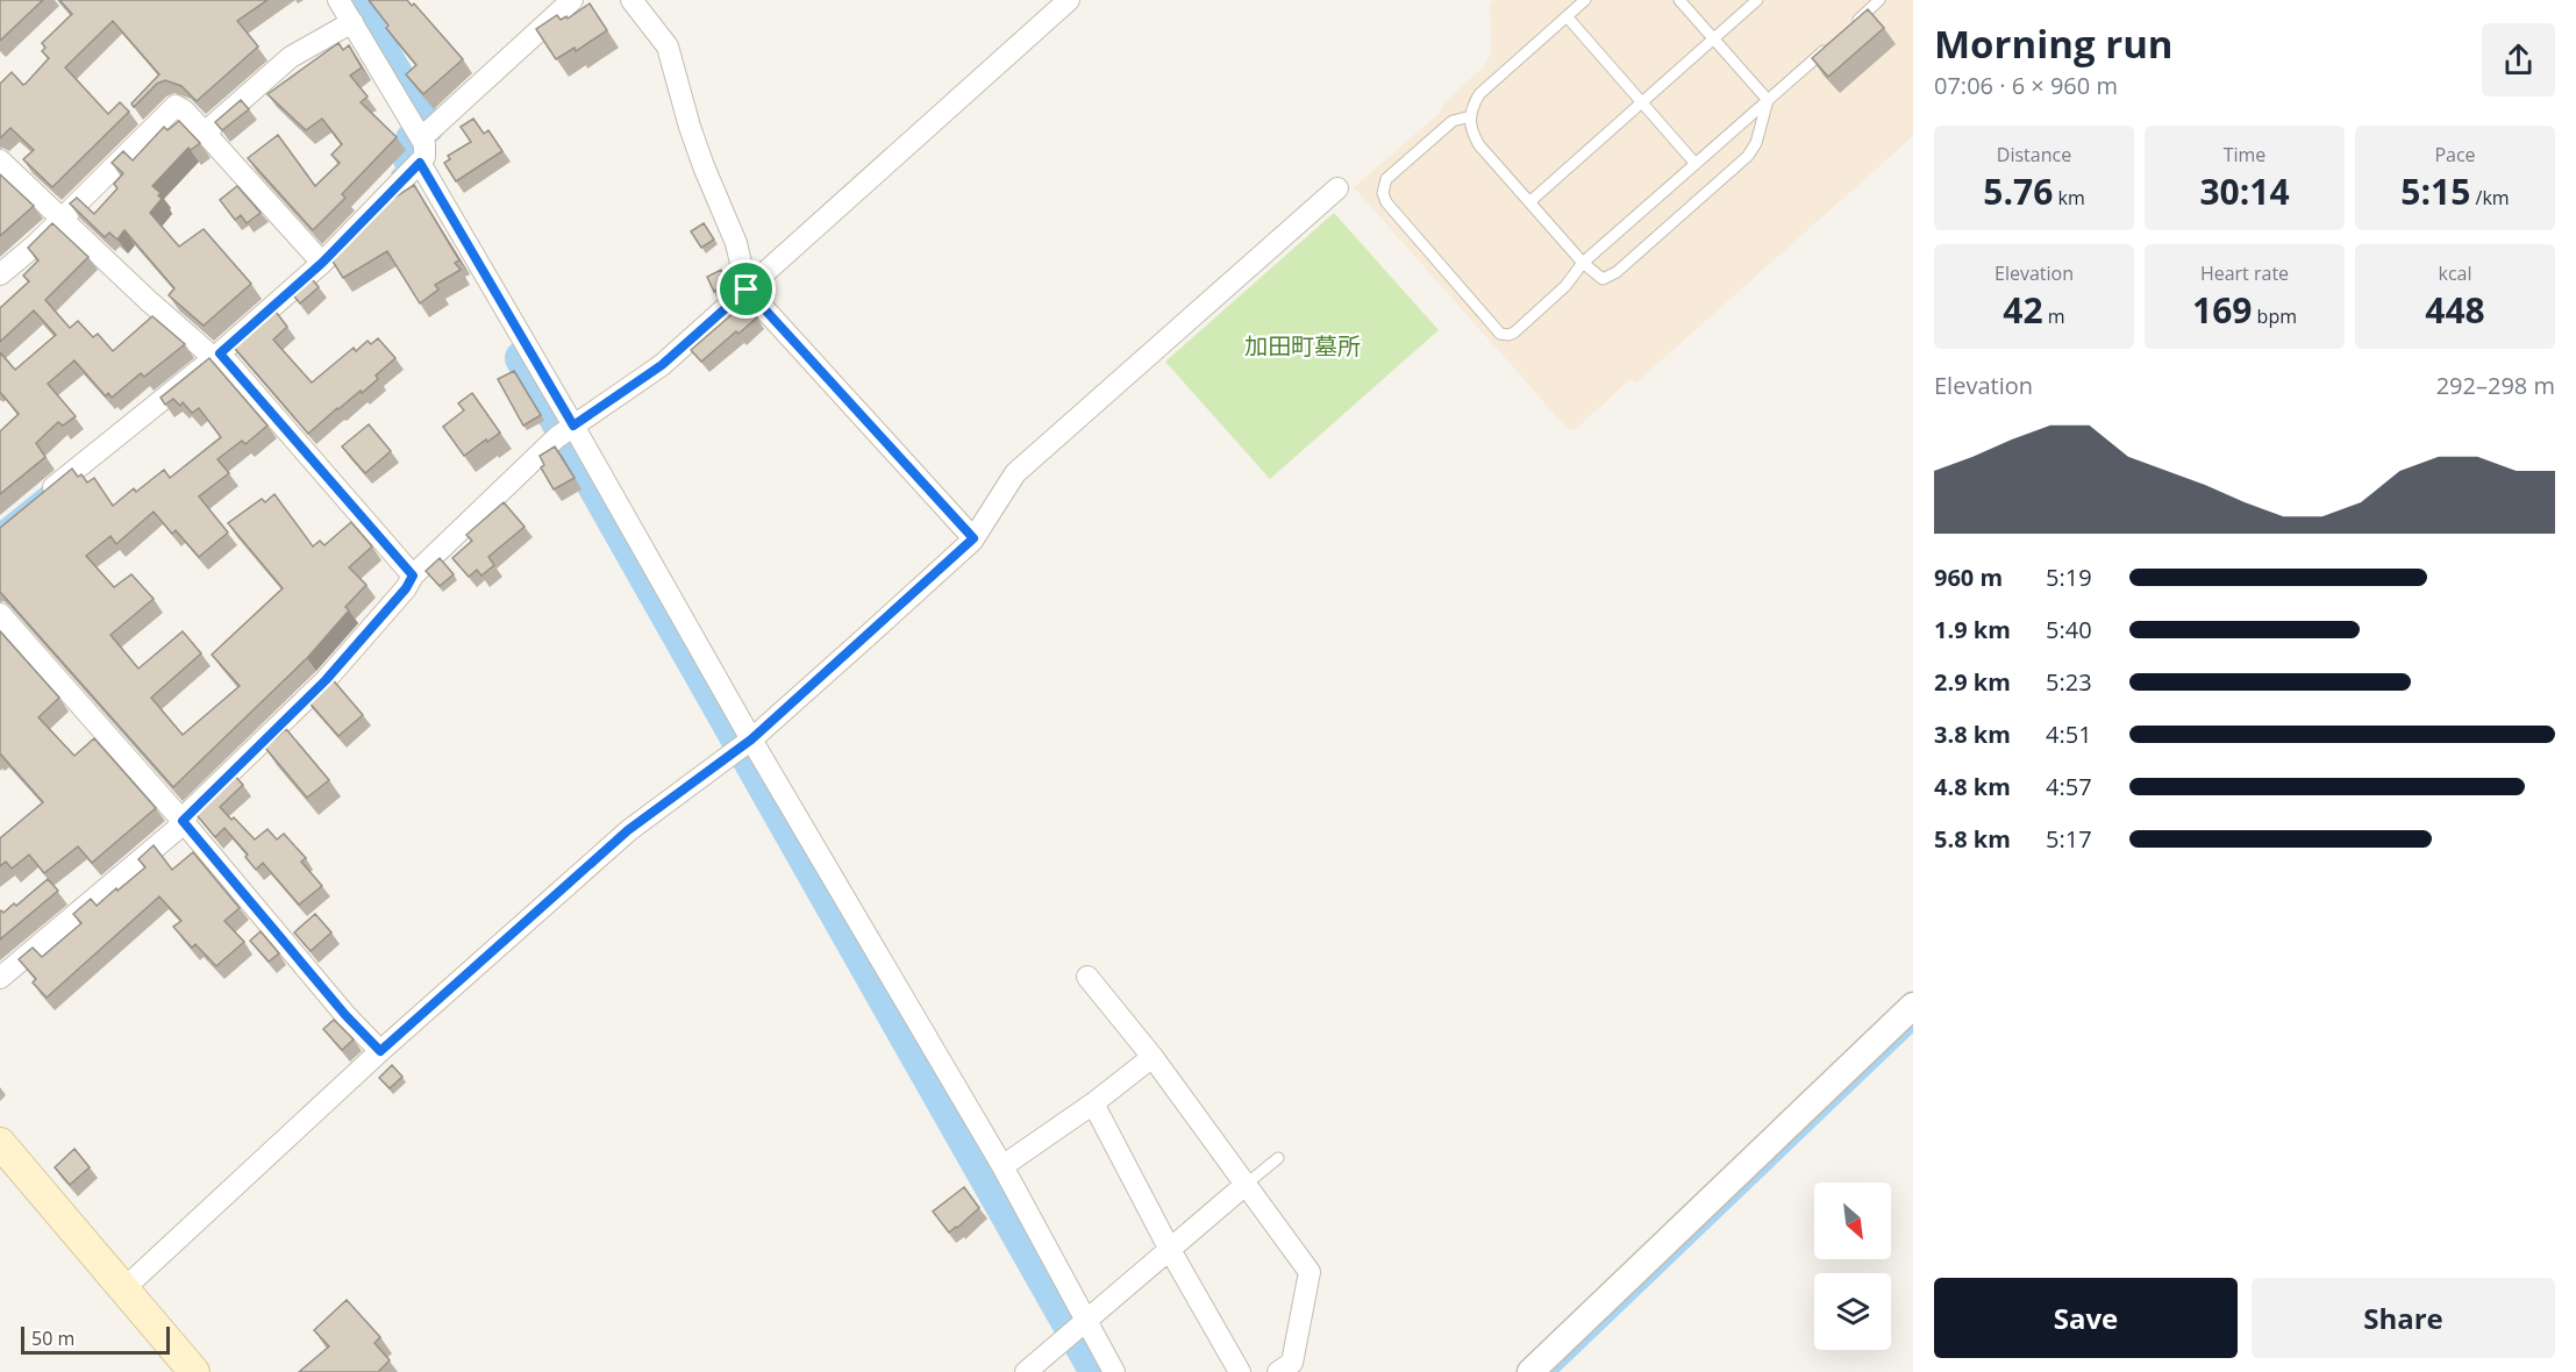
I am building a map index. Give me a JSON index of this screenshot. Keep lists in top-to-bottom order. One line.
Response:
{"parks":["加田町墓所"],"scale_bar":"50 m","north":"bottom right","page":{"heading":["Morning run","07:06 · 6 × 960 m"],"stats":[["Distance","5.76 km"],["Time","30:14"],["Pace","5:15 /km"],["Elevation","42 m"],["Heart rate","169 bpm"],["kcal","448"]],"chart":["Elevation","292–298 m"],"list":[{"name":"960 m","note":"5:19"},{"name":"1.9 km","note":"5:40"},{"name":"2.9 km","note":"5:23"},{"name":"3.8 km","note":"4:51"},{"name":"4.8 km","note":"4:57"},{"name":"5.8 km","note":"5:17"}],"buttons":["Save","Share"],"scale":"50 m"}}
